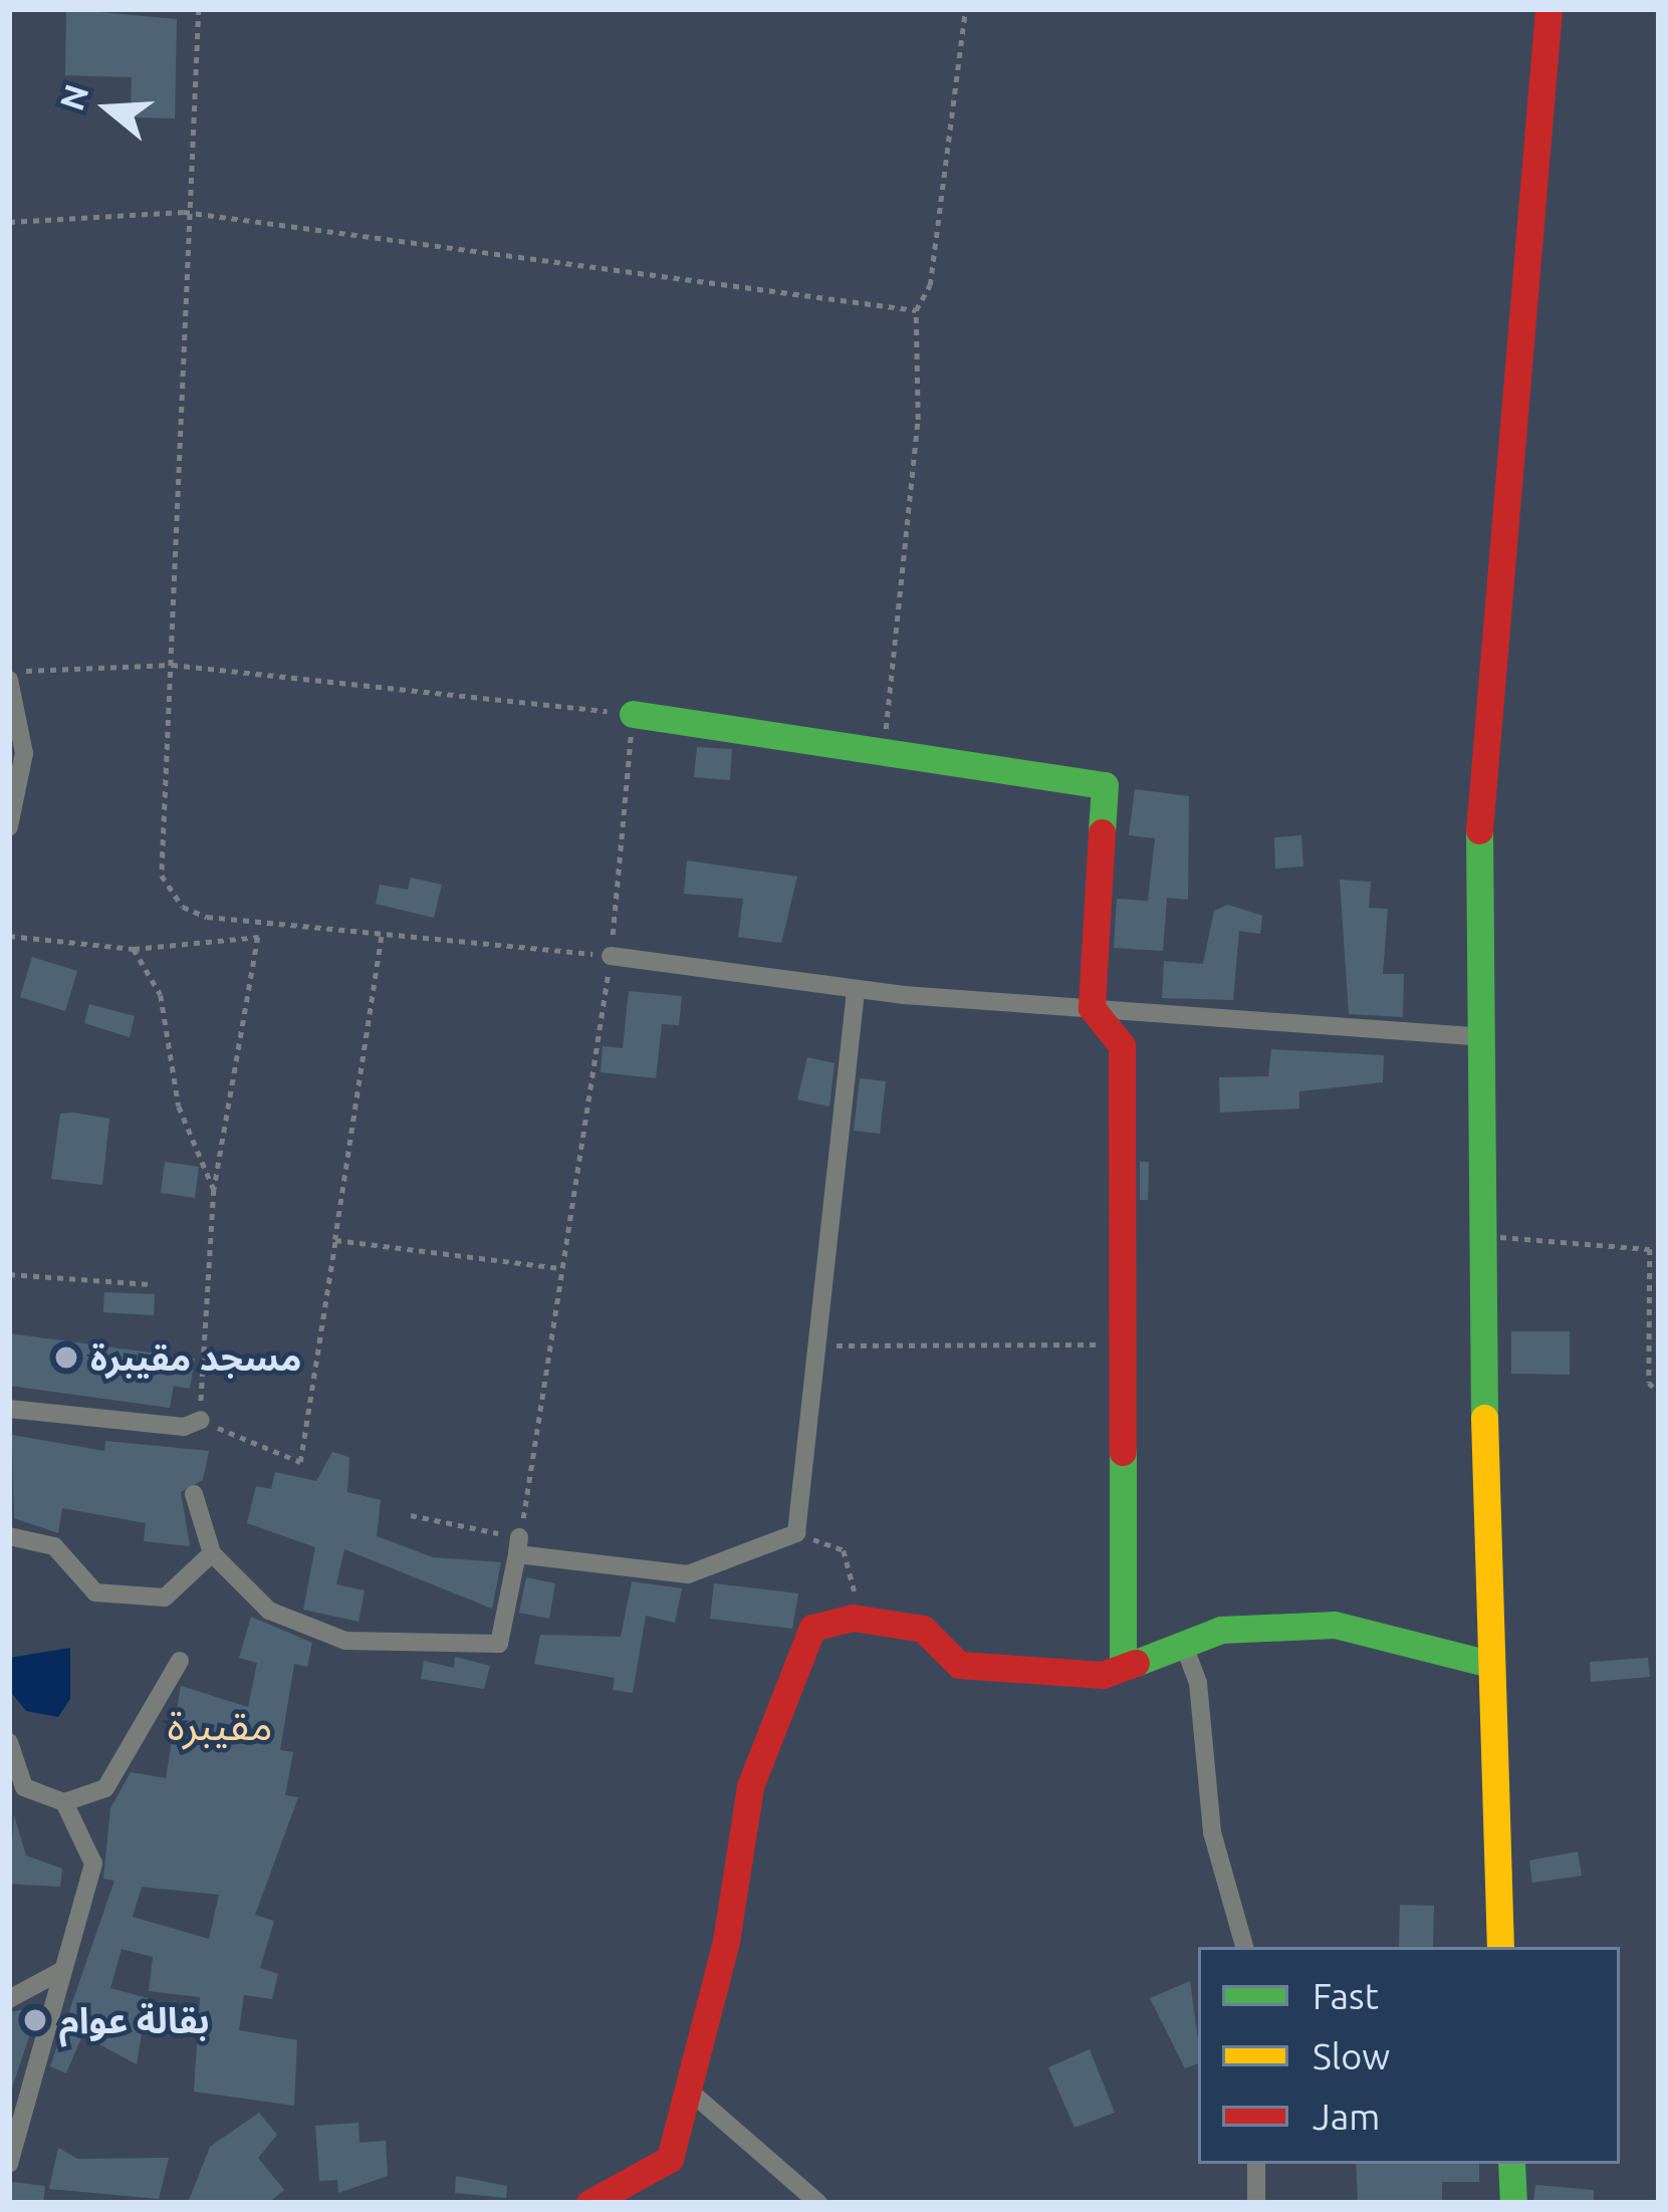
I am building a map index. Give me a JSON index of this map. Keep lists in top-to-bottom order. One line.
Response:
{"districts":["مقيبرة"],"places":["مسجد مقيبرة","بقالة عوام"],"legend":["Fast","Slow","Jam"],"north":"left"}
